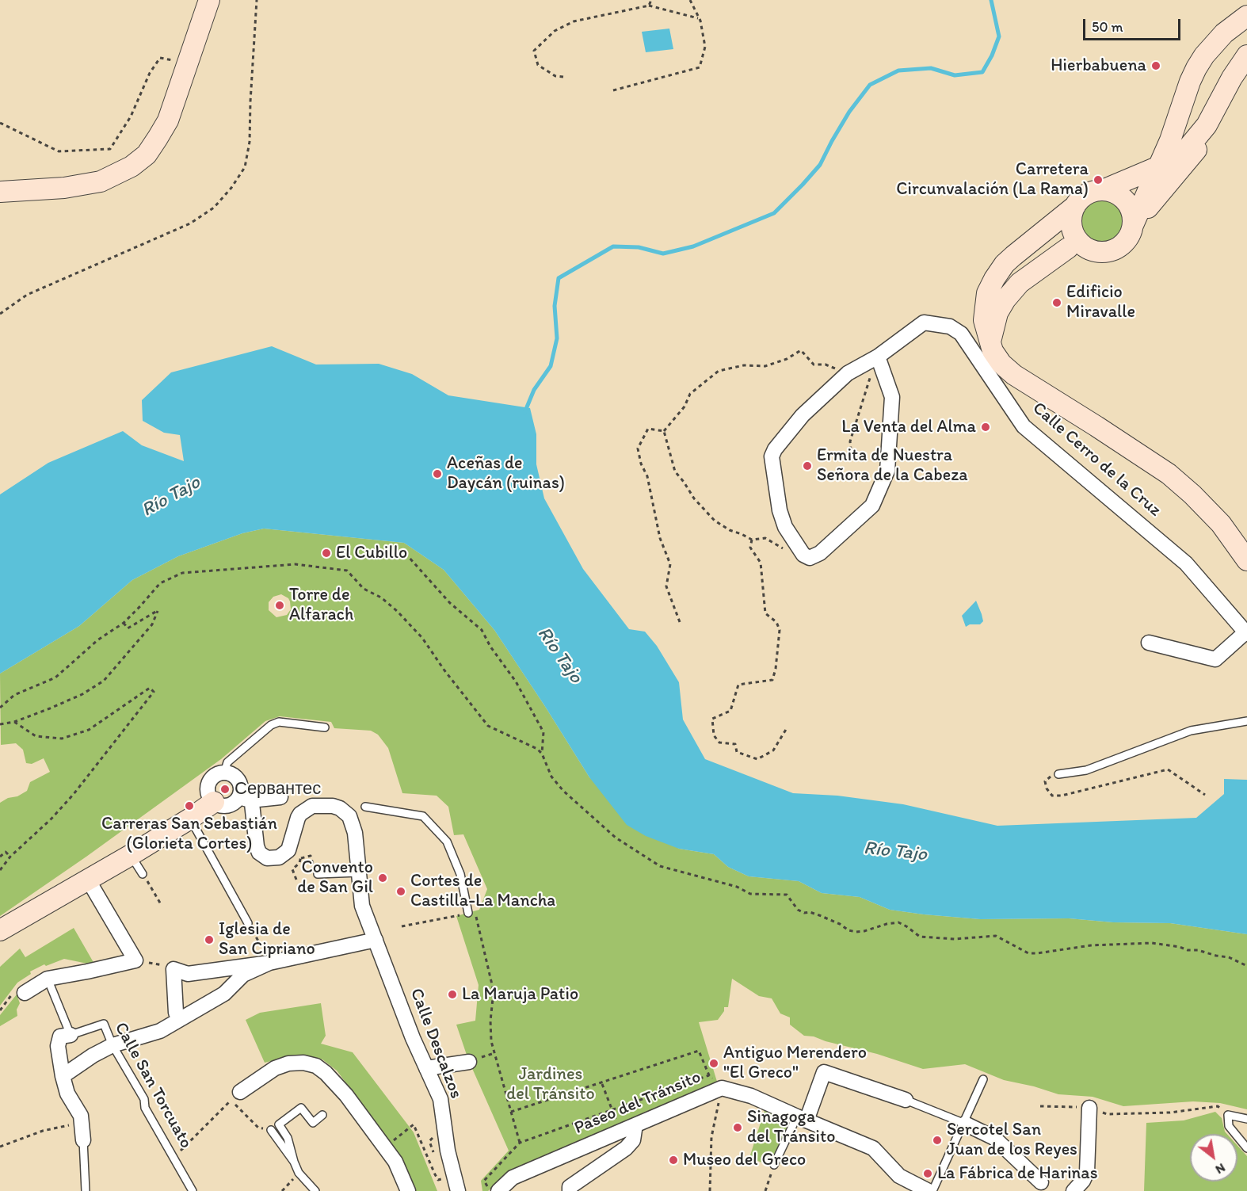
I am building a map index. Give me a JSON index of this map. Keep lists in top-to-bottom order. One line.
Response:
{"streets":{"street":["Calle Cerro de la Cruz","Calle Descalzos","Paseo del Tránsito"],"lane":["Calle San Torcuato"]},"water":["Río Tajo"],"parks":["Jardines del Tránsito"],"places":["Hierbabuena","Carretera Circunvalación (La Rama)","Edificio Miravalle","La Venta del Alma","Ermita de Nuestra Señora de la Cabeza","Aceñas de Daycán (ruinas)","El Cubillo","Torre de Alfarach","Сервантес","Carreras San Sebastián (Glorieta Cortes)","Convento de San Gil","Cortes de Castilla-La Mancha","Iglesia de San Cipriano","La Maruja Patio","Antiguo Merendero \"El Greco\"","Sinagoga del Tránsito","Sercotel San Juan de los Reyes","Museo del Greco","La Fábrica de Harinas"],"scale_bar":"50 m","north":"bottom right"}
